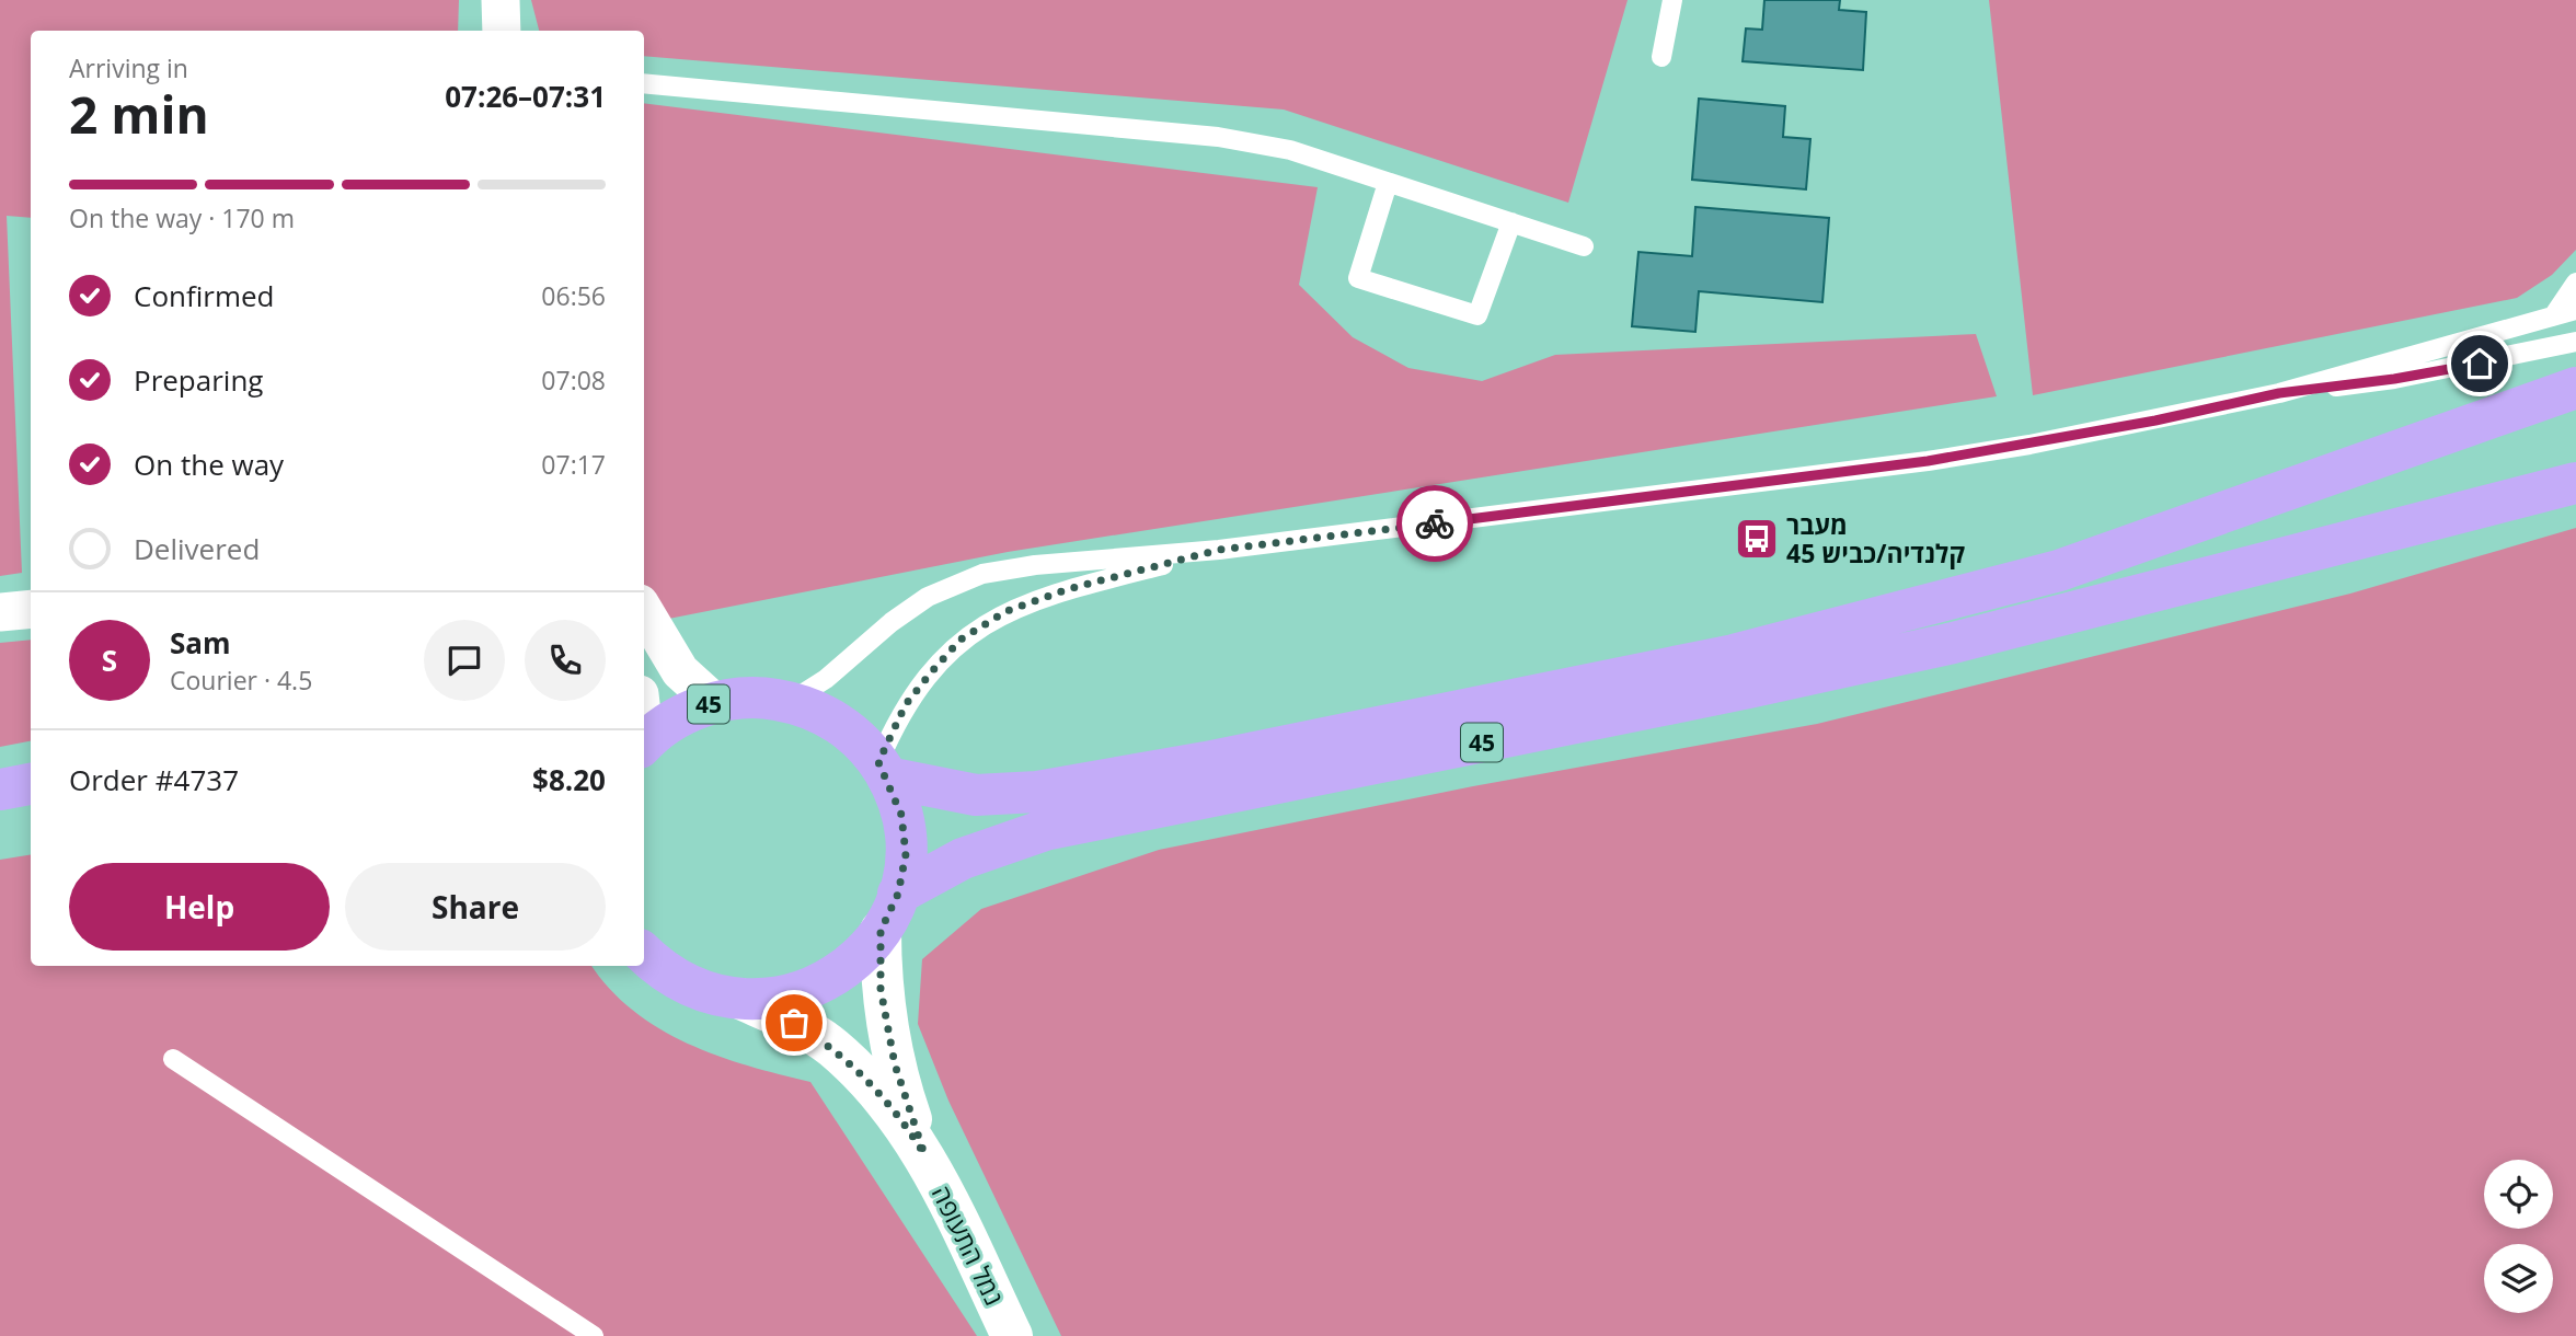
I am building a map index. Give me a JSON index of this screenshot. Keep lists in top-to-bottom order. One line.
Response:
{"streets":{"highway":["45"],"street":["נמל התעופה"]},"crossings":[["45","נמל התעופה"]],"places":{"bus stop":["מעבר קלנדיה/כביש 45"]},"page":{"heading":["2 min","Arriving in","07:26–07:31"],"panel":["Sam","Courier · 4.5","Order #4737","$8.20"],"bar":"On the way · 170 m","list":[["Confirmed","06:56"],["Preparing","07:08"],["On the way","07:17"],"Delivered"],"round":"S","buttons":["Help","Share"]}}
